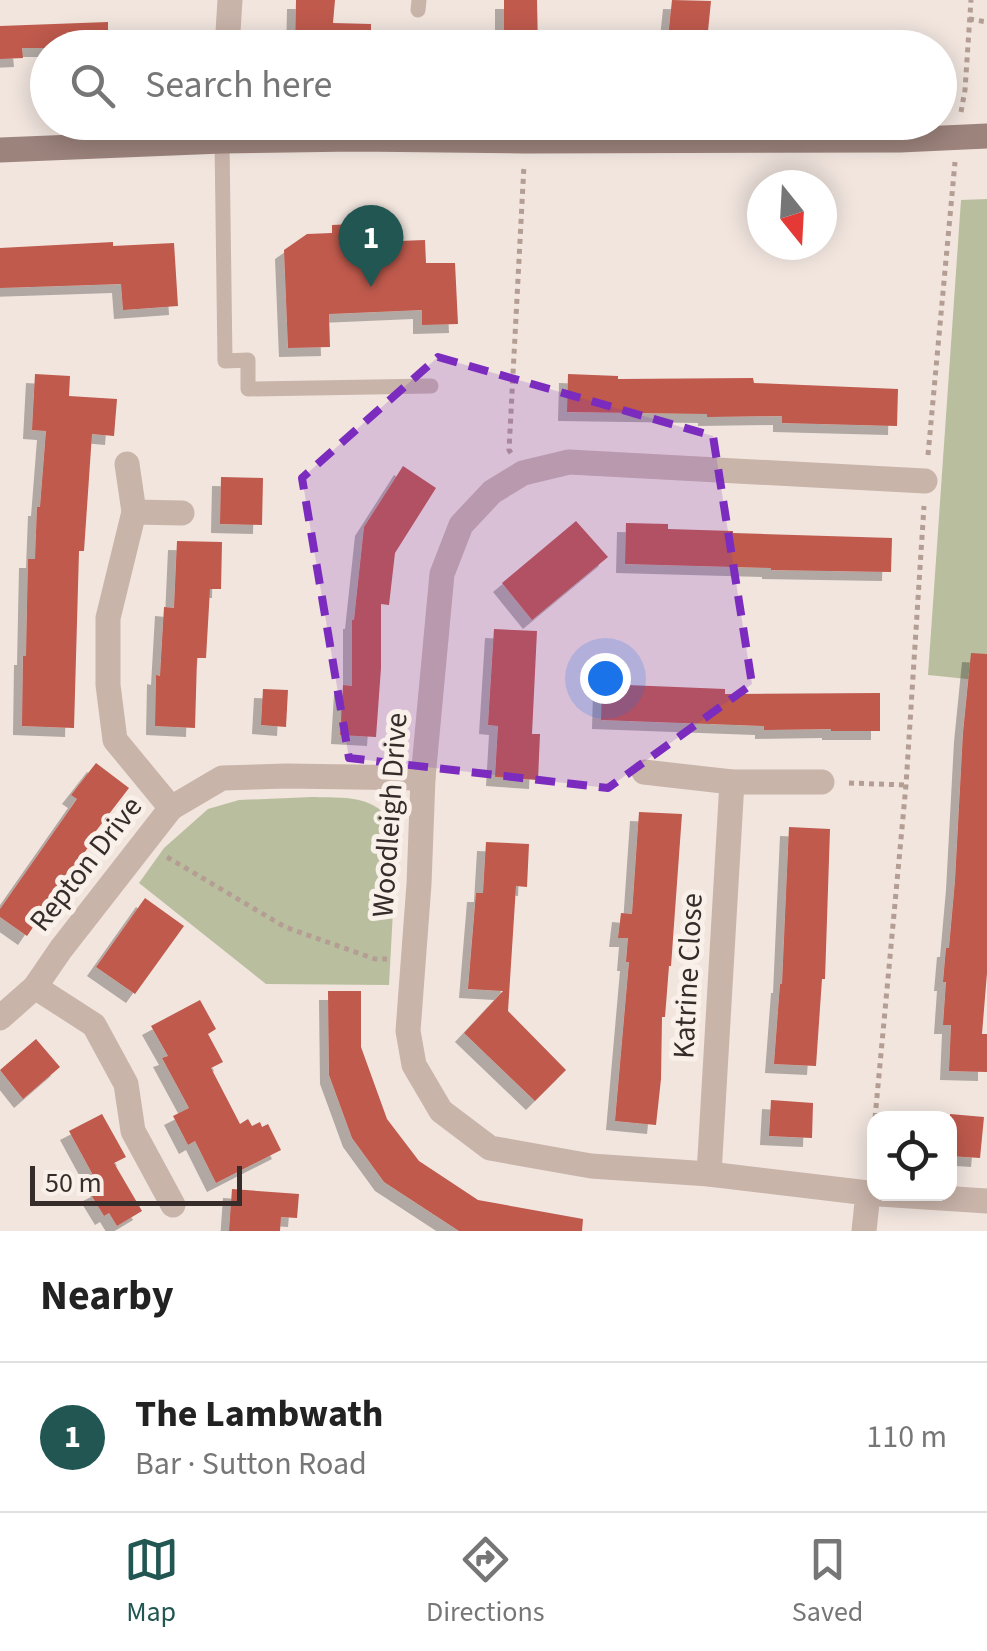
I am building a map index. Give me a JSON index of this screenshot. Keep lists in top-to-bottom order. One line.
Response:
{"streets":{"street":["Woodleigh Drive","Repton Drive","Katrine Close"]},"crossings":[["Woodleigh Drive","Repton Drive"],["Woodleigh Drive","Katrine Close"]],"scale_bar":"50 m","north":"bottom","page":{"search":"Search here","pins":"1","scale":"50 m","heading":"Nearby","list":[{"mark":"1","name":"The Lambwath","note":"Bar · Sutton Road","value":"110 m"}],"nav":["Map","Directions","Saved"]}}
